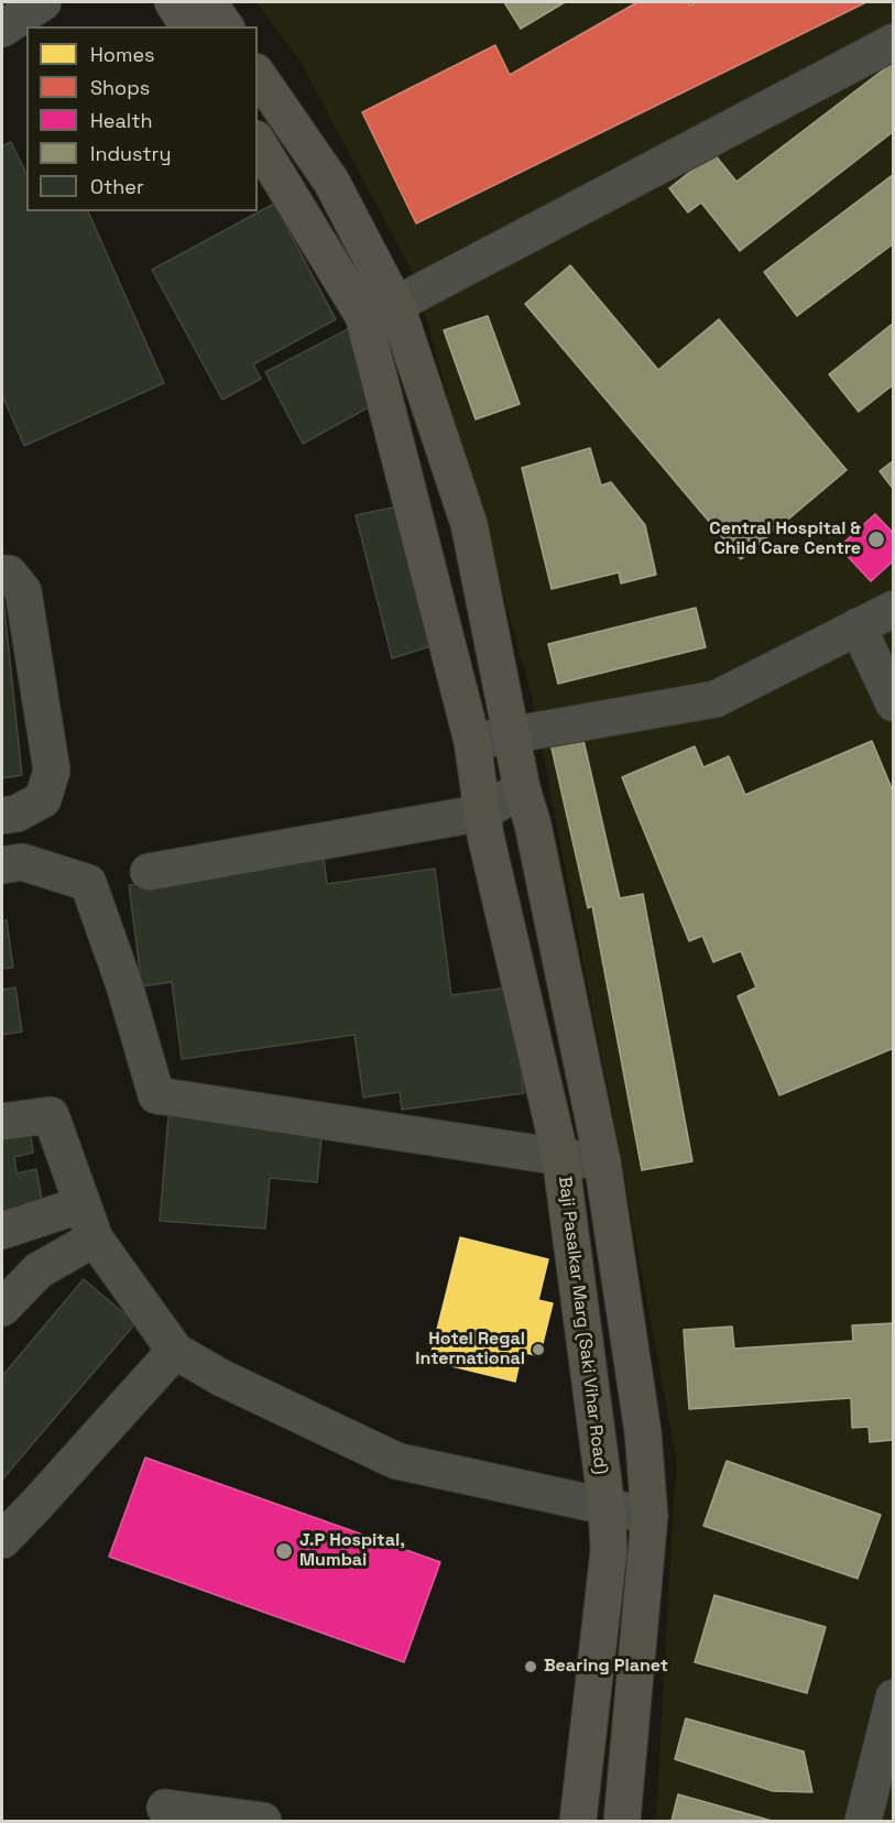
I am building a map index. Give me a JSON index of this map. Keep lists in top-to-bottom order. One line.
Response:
{"streets":{"main road":["Baji Pasalkar Marg (Saki Vihar Road)"]},"places":["Central Hospital & Child Care Centre","Hotel Regal International","J.P Hospital, Mumbai","Bearing Planet"],"legend":["Homes","Shops","Health","Industry","Other"]}
